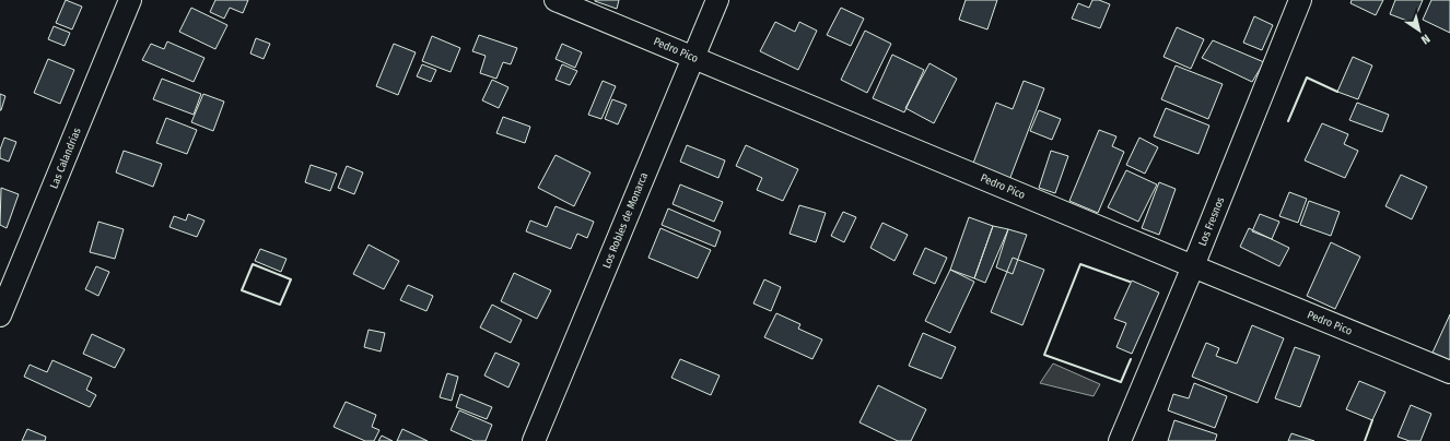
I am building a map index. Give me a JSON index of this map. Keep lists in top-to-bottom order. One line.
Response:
{"streets":{"street":["Pedro Pico","Las Calandrias","Los Robles de Monarca","Los Fresnos"]},"crossings":[["Pedro Pico","Los Robles de Monarca"],["Pedro Pico","Los Fresnos"]],"north":"bottom right"}
